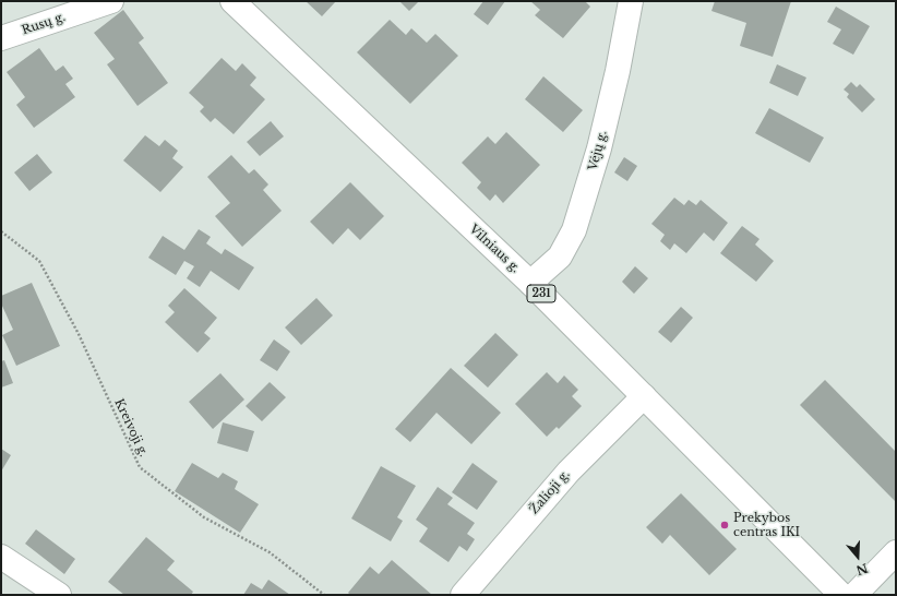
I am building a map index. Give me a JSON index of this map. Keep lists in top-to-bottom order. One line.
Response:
{"streets":{"main road":["Rusų g.","Vėjų g.","Vilniaus g.","231","Žalioji g."],"path":["Kreivoji g."]},"crossings":[["Vėjų g.","Vilniaus g."],["Vilniaus g.","Žalioji g."]],"places":["Prekybos centras IKI"],"north":"bottom"}
